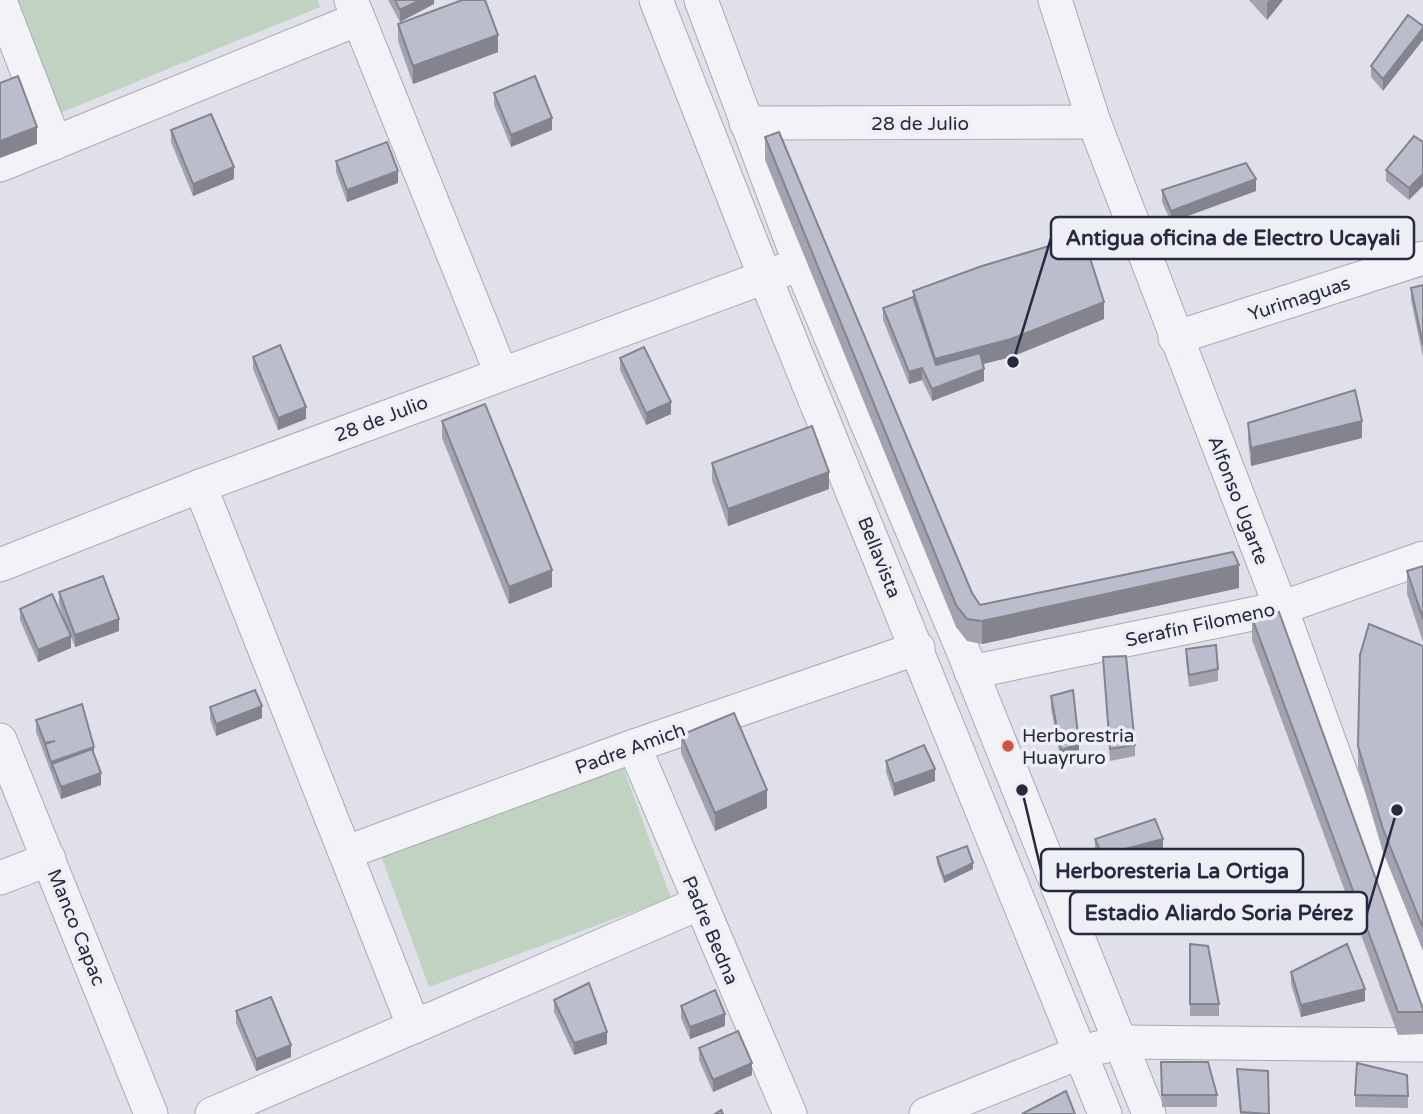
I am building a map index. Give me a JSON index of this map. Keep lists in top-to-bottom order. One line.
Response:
{"streets":{"street":["28 de Julio","Yurimaguas","Alfonso Ugarte","Bellavista","Serafín Filomeno","Padre Amich","Manco Capac","Padre Bedna"]},"crossings":[["28 de Julio","Alfonso Ugarte"],["28 de Julio","Bellavista"],["Yurimaguas","Alfonso Ugarte"],["Alfonso Ugarte","Serafín Filomeno"],["Bellavista","Serafín Filomeno"],["Bellavista","Padre Amich"],["Padre Amich","Padre Bedna"]],"places":["Antigua oficina de Electro Ucayali","Herborestria Huayruro","Herboresteria La Ortiga","Estadio Aliardo Soria Pérez"]}
